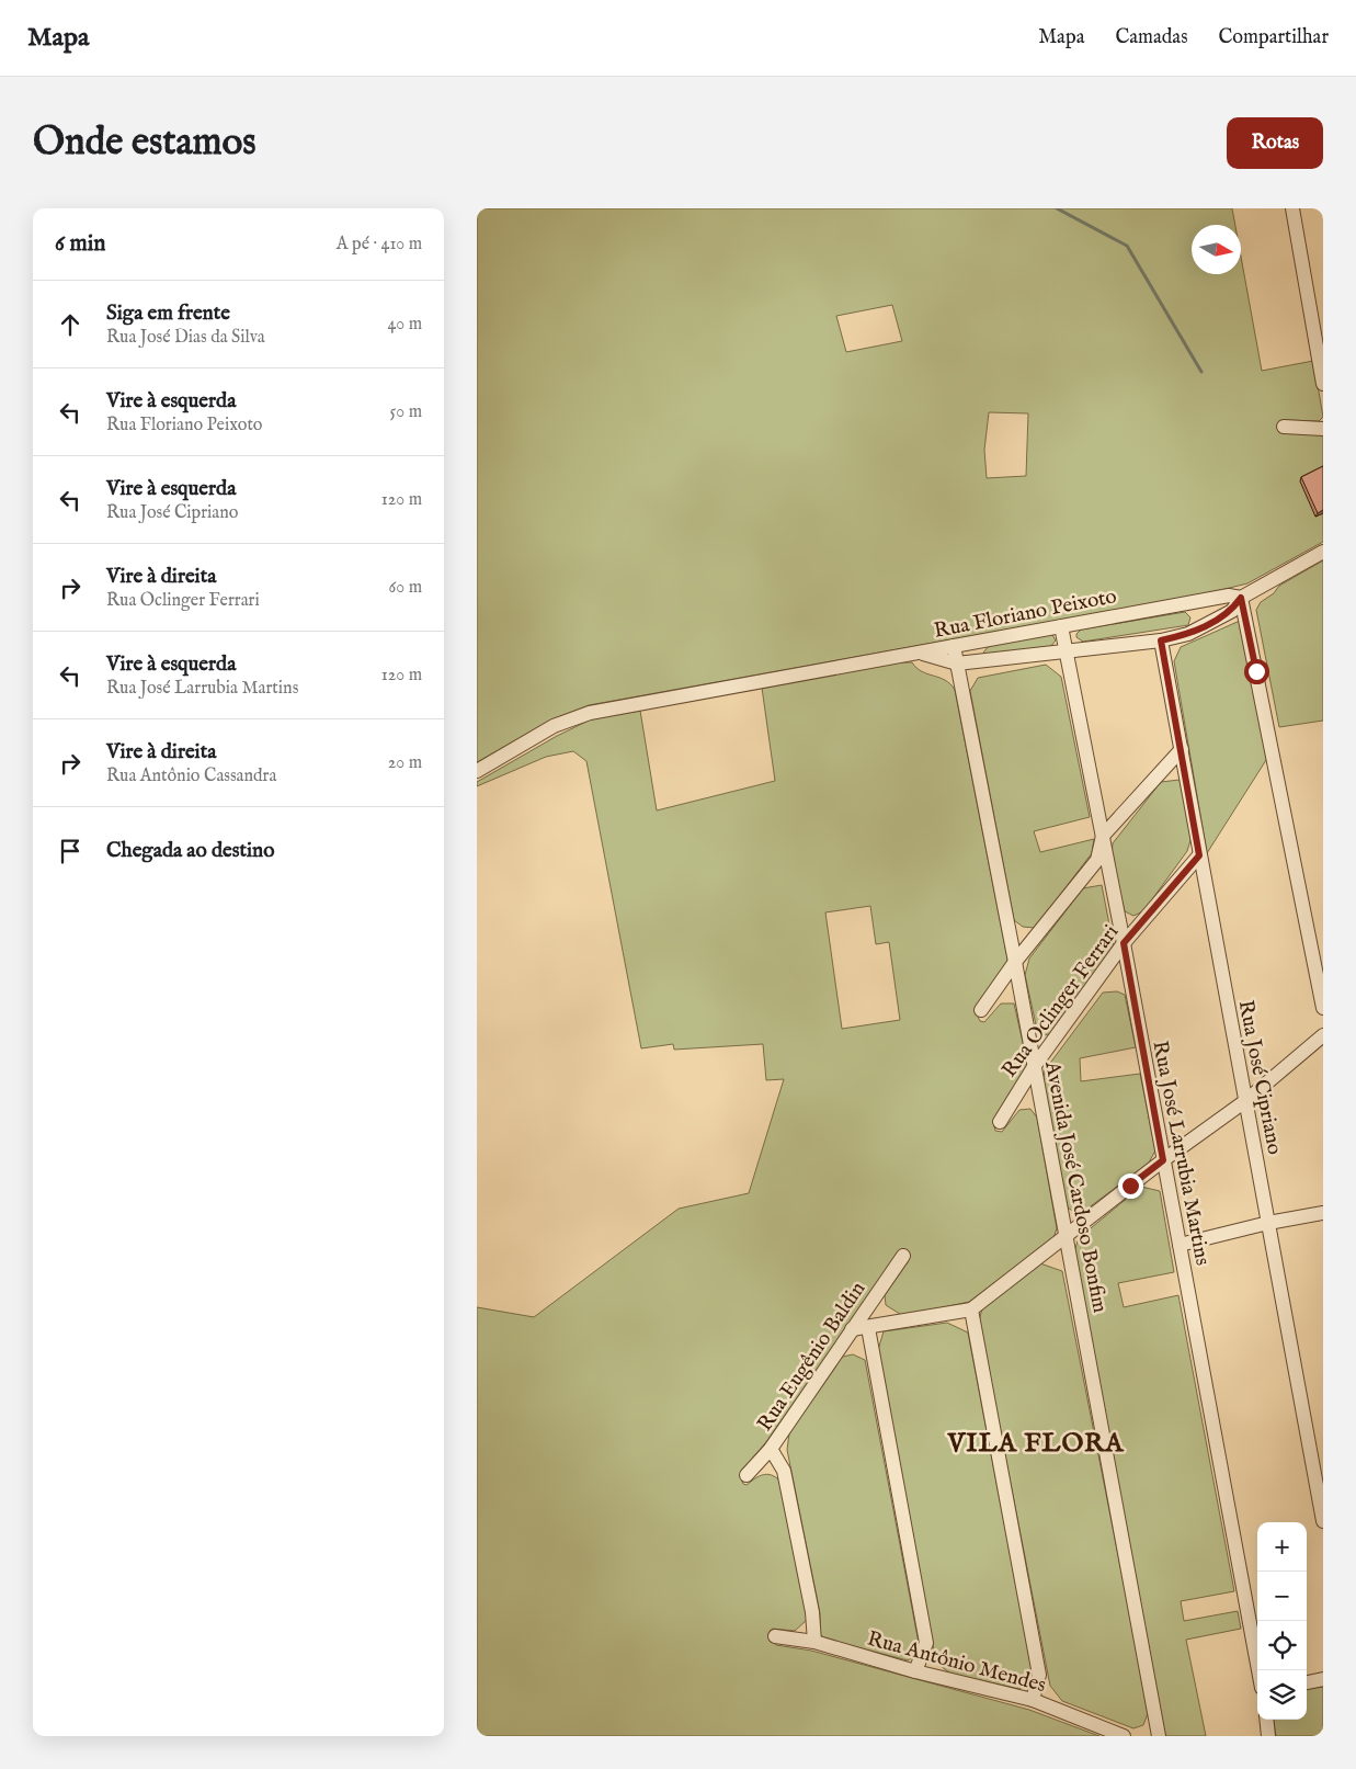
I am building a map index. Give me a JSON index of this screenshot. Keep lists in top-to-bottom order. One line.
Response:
{"streets":{"street":["Rua Floriano Peixoto","Rua Oclinger Ferrari","Rua José Cipriano","Rua José Larrubia Martins","Avenida José Cardoso Bonfim","Rua Eugênio Baldin","Rua Antônio Mendes"]},"crossings":[["Rua Floriano Peixoto","Rua José Cipriano"],["Rua Floriano Peixoto","Rua José Larrubia Martins"],["Rua Floriano Peixoto","Avenida José Cardoso Bonfim"],["Rua Oclinger Ferrari","Rua José Cipriano"],["Rua Oclinger Ferrari","Rua José Larrubia Martins"],["Rua Oclinger Ferrari","Avenida José Cardoso Bonfim"]],"districts":["VILA FLORA"],"north":"right","page":{"header":"Mapa","nav":["Mapa","Camadas","Compartilhar"],"buttons":"Rotas","title":"Onde estamos","heading":["6 min","A pé · 410 m"],"list":[["Siga em frente","Rua José Dias da Silva","40 m"],["Vire à esquerda","Rua Floriano Peixoto","50 m"],["Vire à esquerda","Rua José Cipriano","120 m"],["Vire à direita","Rua Oclinger Ferrari","60 m"],["Vire à esquerda","Rua José Larrubia Martins","120 m"],["Vire à direita","Rua Antônio Cassandra","20 m"],"Chegada ao destino"],"map_buttons":["+","−"]}}
